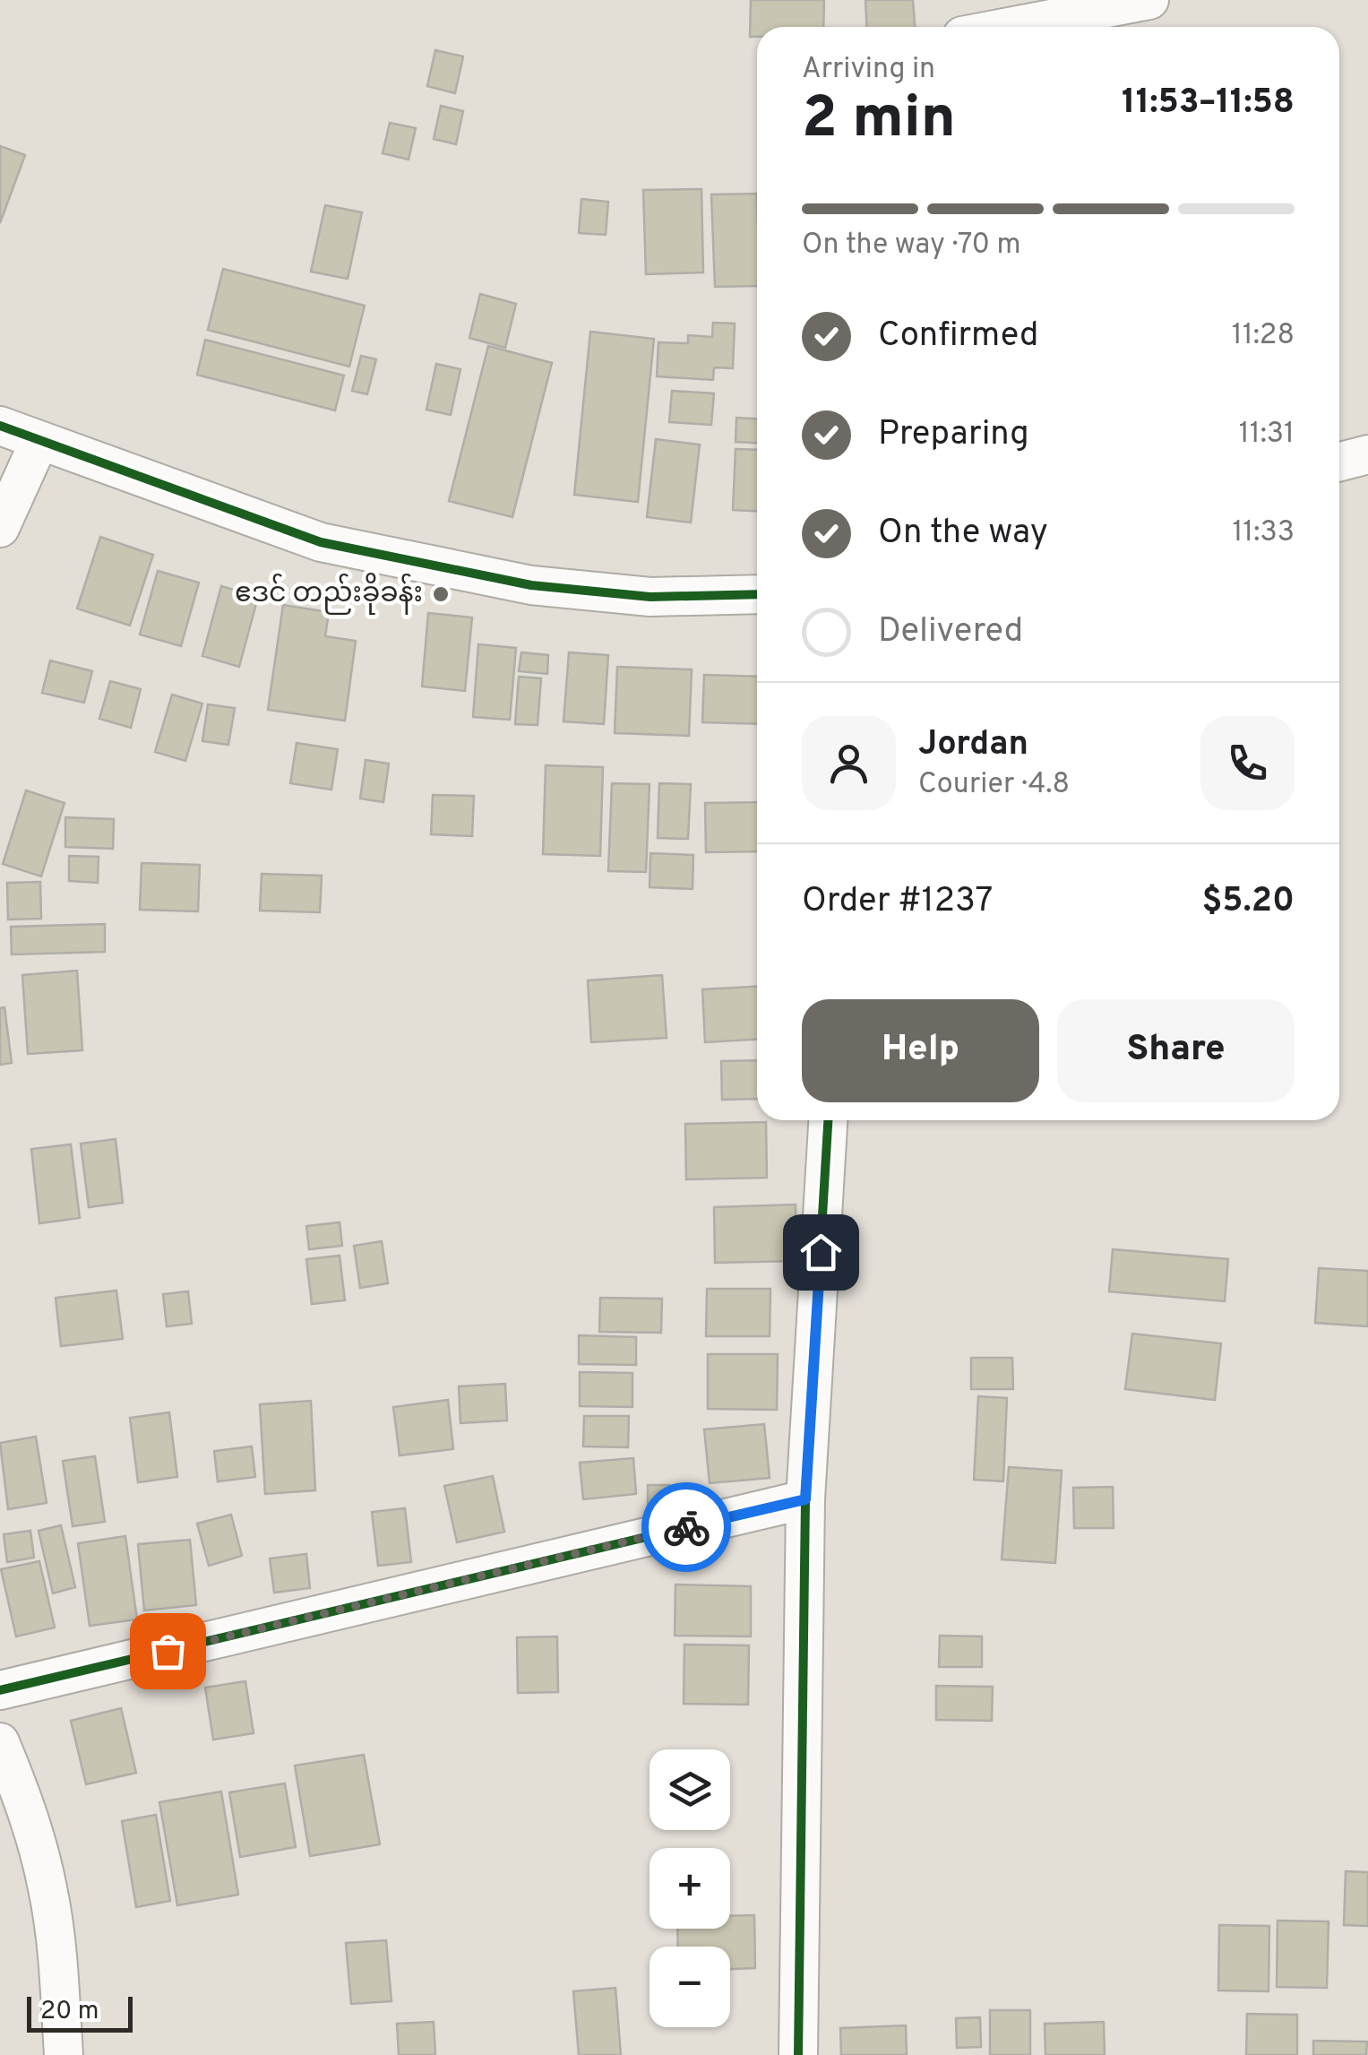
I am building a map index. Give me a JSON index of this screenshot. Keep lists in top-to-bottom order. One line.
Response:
{"places":["ဧဒင် တည်းခိုခန်း"],"scale_bar":"20 m","page":{"heading":["2 min","Arriving in","11:53–11:58"],"panel":["Jordan","Courier · 4.8","Order #1237","$5.20"],"bar":"On the way · 70 m","list":[["Confirmed","11:28"],["Preparing","11:31"],["On the way","11:33"],"Delivered"],"buttons":["Help","Share"],"map_buttons":["+","−"],"scale":"20 m"}}
